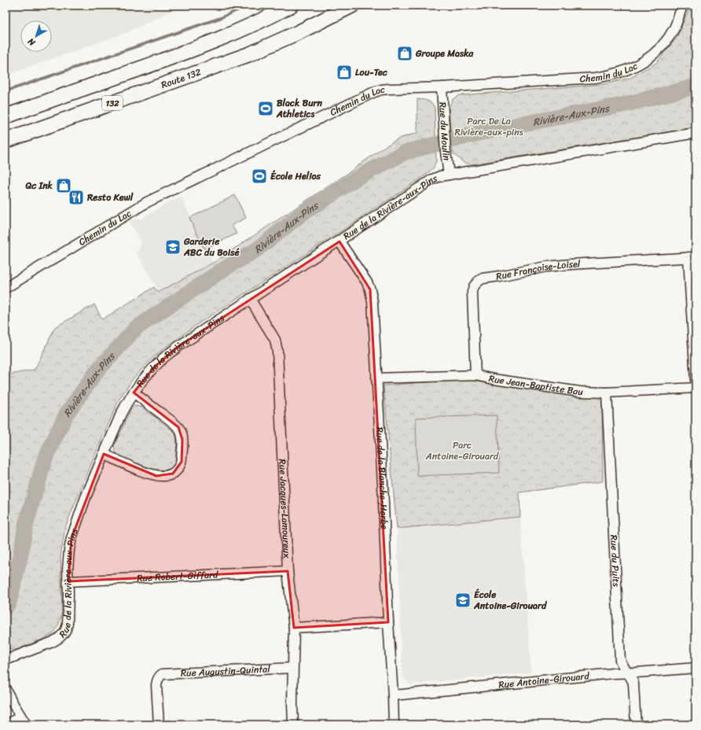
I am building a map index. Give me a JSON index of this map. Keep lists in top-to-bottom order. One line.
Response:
{"streets":{"highway":["Route 132","132"],"street":["Chemin du Lac","Rue du Moulin","Rue de la Rivière-aux-Pins","Rue Françoise-Loisel","Rue Jean-Baptiste Bau","Rue de la Blanche-Herbe","Rue Jacques-Lamoureux","Rue du Puits","Rue Robert-Giffard","Rue Augustin-Quintal","Rue Antoine-Girouard"]},"crossings":[["Chemin du Lac","Rue du Moulin"],["Rue du Moulin","Rue de la Rivière-aux-Pins"],["Rue de la Rivière-aux-Pins","Rue de la Blanche-Herbe"],["Rue de la Rivière-aux-Pins","Rue Jacques-Lamoureux"],["Rue de la Rivière-aux-Pins","Rue Robert-Giffard"],["Rue Françoise-Loisel","Rue Jean-Baptiste Bau"],["Rue Jean-Baptiste Bau","Rue de la Blanche-Herbe"],["Rue Jean-Baptiste Bau","Rue du Puits"],["Rue de la Blanche-Herbe","Rue Antoine-Girouard"],["Rue Jacques-Lamoureux","Rue Robert-Giffard"],["Rue Jacques-Lamoureux","Rue Augustin-Quintal"],["Rue du Puits","Rue Antoine-Girouard"]],"water":["Rivière-Aux-Pins"],"parks":["Parc De La Rivière-aux-pins","Parc Antoine-Girouard"],"places":{"shop":["Groupe Maska","Lou-Tec","Qc Ink"],"sports":["Black Burn Athletics","École Helios"],"restaurant":["Resto Kewl"],"school or university":["Garderie ABC du Boisé","École Antoine-Girouard"]},"north":"bottom left"}
